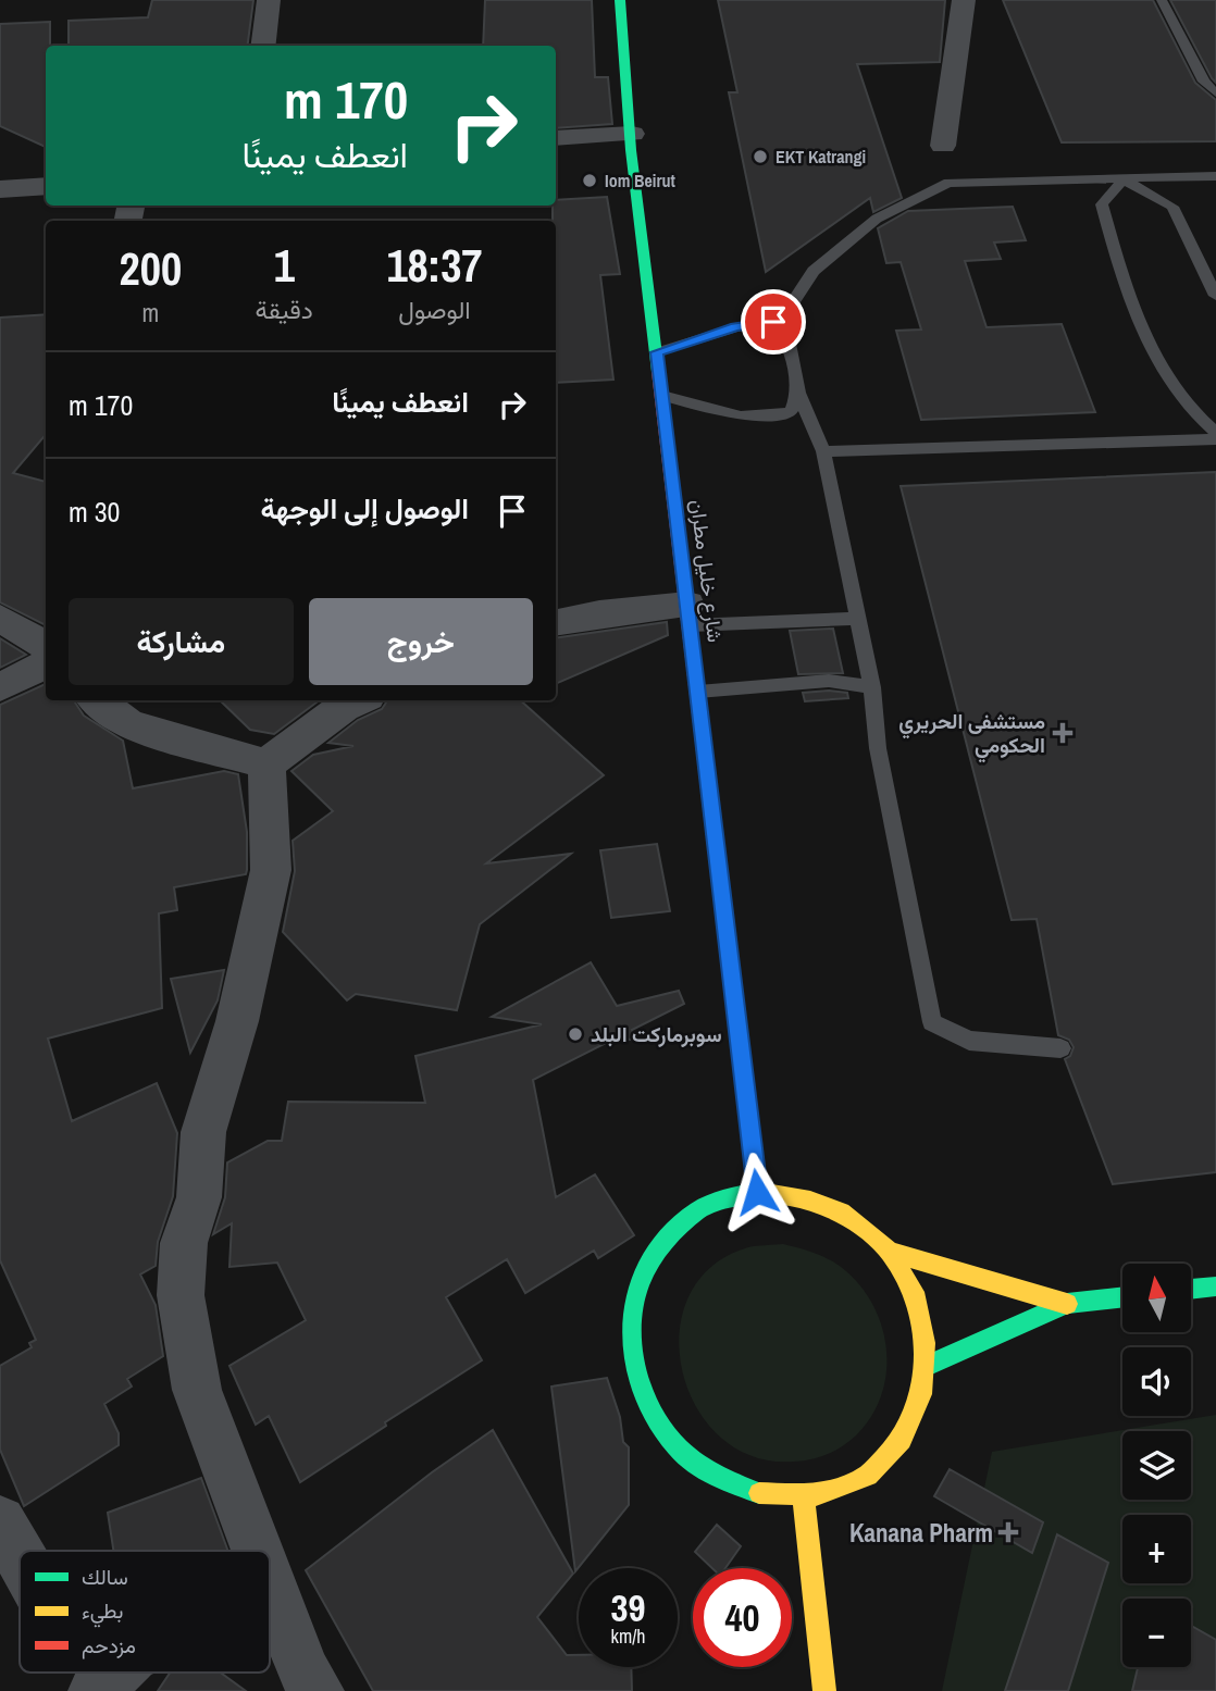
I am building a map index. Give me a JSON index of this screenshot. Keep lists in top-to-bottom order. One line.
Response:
{"streets":{"street":["شارع خليل مطران"]},"places":{"other":["EKT Katrangi","Iom Beirut","سوبرماركت البلد"],"health":["مستشفى الحريري الحكومي","Kanana Pharm"]},"legend":["سالك","بطيء","مزدحم"],"north":"top","page":{"turn":["170 m","انعطف يمينًا"],"eta":["18:37","الوصول","1","دقيقة","200","m"],"list":[{"name":"انعطف يمينًا","value":"170 m"},{"name":"الوصول إلى الوجهة","value":"30 m"}],"buttons":["خروج","مشاركة"],"map_buttons":["+","−"],"speed":"39 km/h","limit":"40"}}
